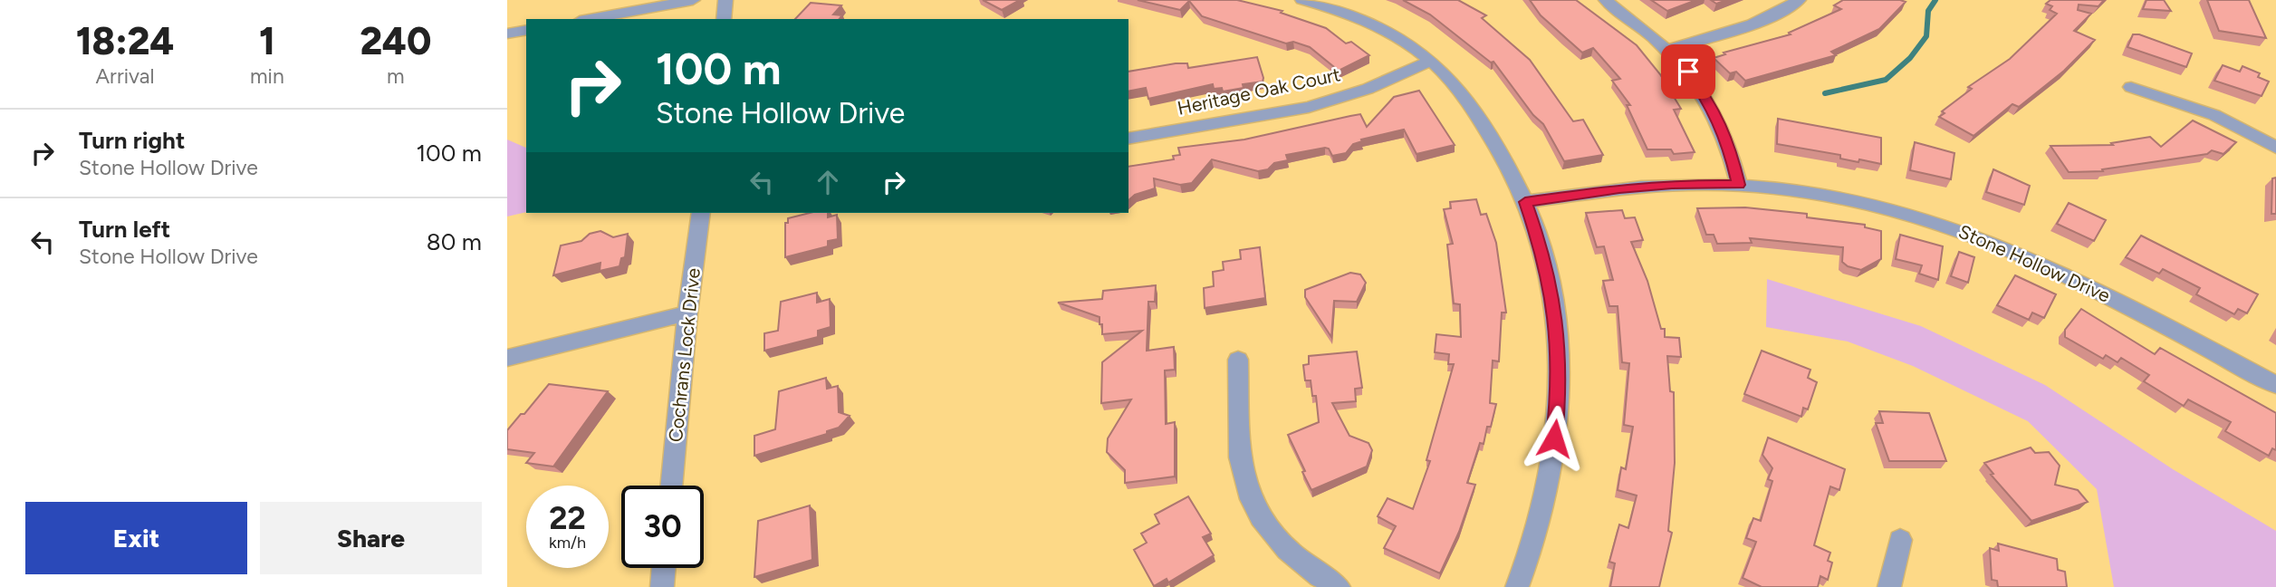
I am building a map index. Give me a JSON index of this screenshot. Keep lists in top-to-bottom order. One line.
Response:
{"streets":{"street":["Heritage Oak Court","Stone Hollow Drive","Cochrans Lock Drive"]},"page":{"eta":["18:24","Arrival","1","min","240","m"],"turn":["100 m","Stone Hollow Drive"],"list":[{"name":"Turn right","note":"Stone Hollow Drive","value":"100 m"},{"name":"Turn left","note":"Stone Hollow Drive","value":"80 m"}],"speed":"22 km/h","limit":"30","buttons":["Exit","Share"]}}
